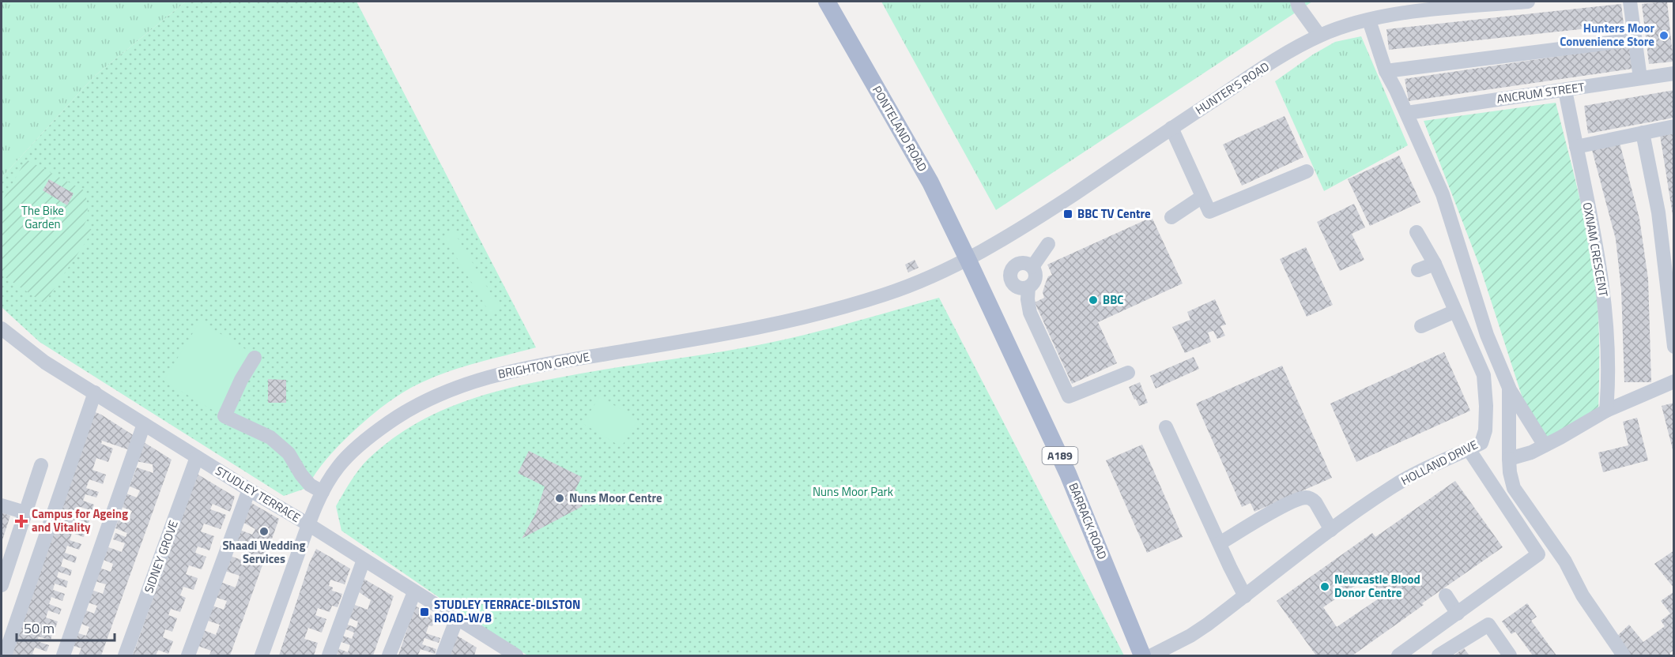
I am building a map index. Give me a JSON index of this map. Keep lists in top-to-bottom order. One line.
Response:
{"streets":{"main road":["PONTELAND ROAD","A189","BARRACK ROAD"],"street":["HUNTER'S ROAD","ANCRUM STREET","OXNAM CRESCENT","BRIGHTON GROVE","HOLLAND DRIVE","STUDLEY TERRACE","SIDNEY GROVE"]},"crossings":[["HUNTER'S ROAD","PONTELAND ROAD"],["HUNTER'S ROAD","BRIGHTON GROVE"],["HUNTER'S ROAD","BARRACK ROAD"],["ANCRUM STREET","OXNAM CRESCENT"],["PONTELAND ROAD","BRIGHTON GROVE"],["PONTELAND ROAD","BARRACK ROAD"],["BRIGHTON GROVE","STUDLEY TERRACE"],["BRIGHTON GROVE","BARRACK ROAD"],["STUDLEY TERRACE","SIDNEY GROVE"]],"parks":["The Bike Garden","Nuns Moor Park"],"places":{"other":["Hunters Moor Convenience Store","BBC","Nuns Moor Centre","Shaadi Wedding Services","Newcastle Blood Donor Centre"],"transit":["BBC TV Centre","STUDLEY TERRACE-DILSTON ROAD-W/B"],"health":["Campus for Ageing and Vitality"]},"scale_bar":"50 m"}
